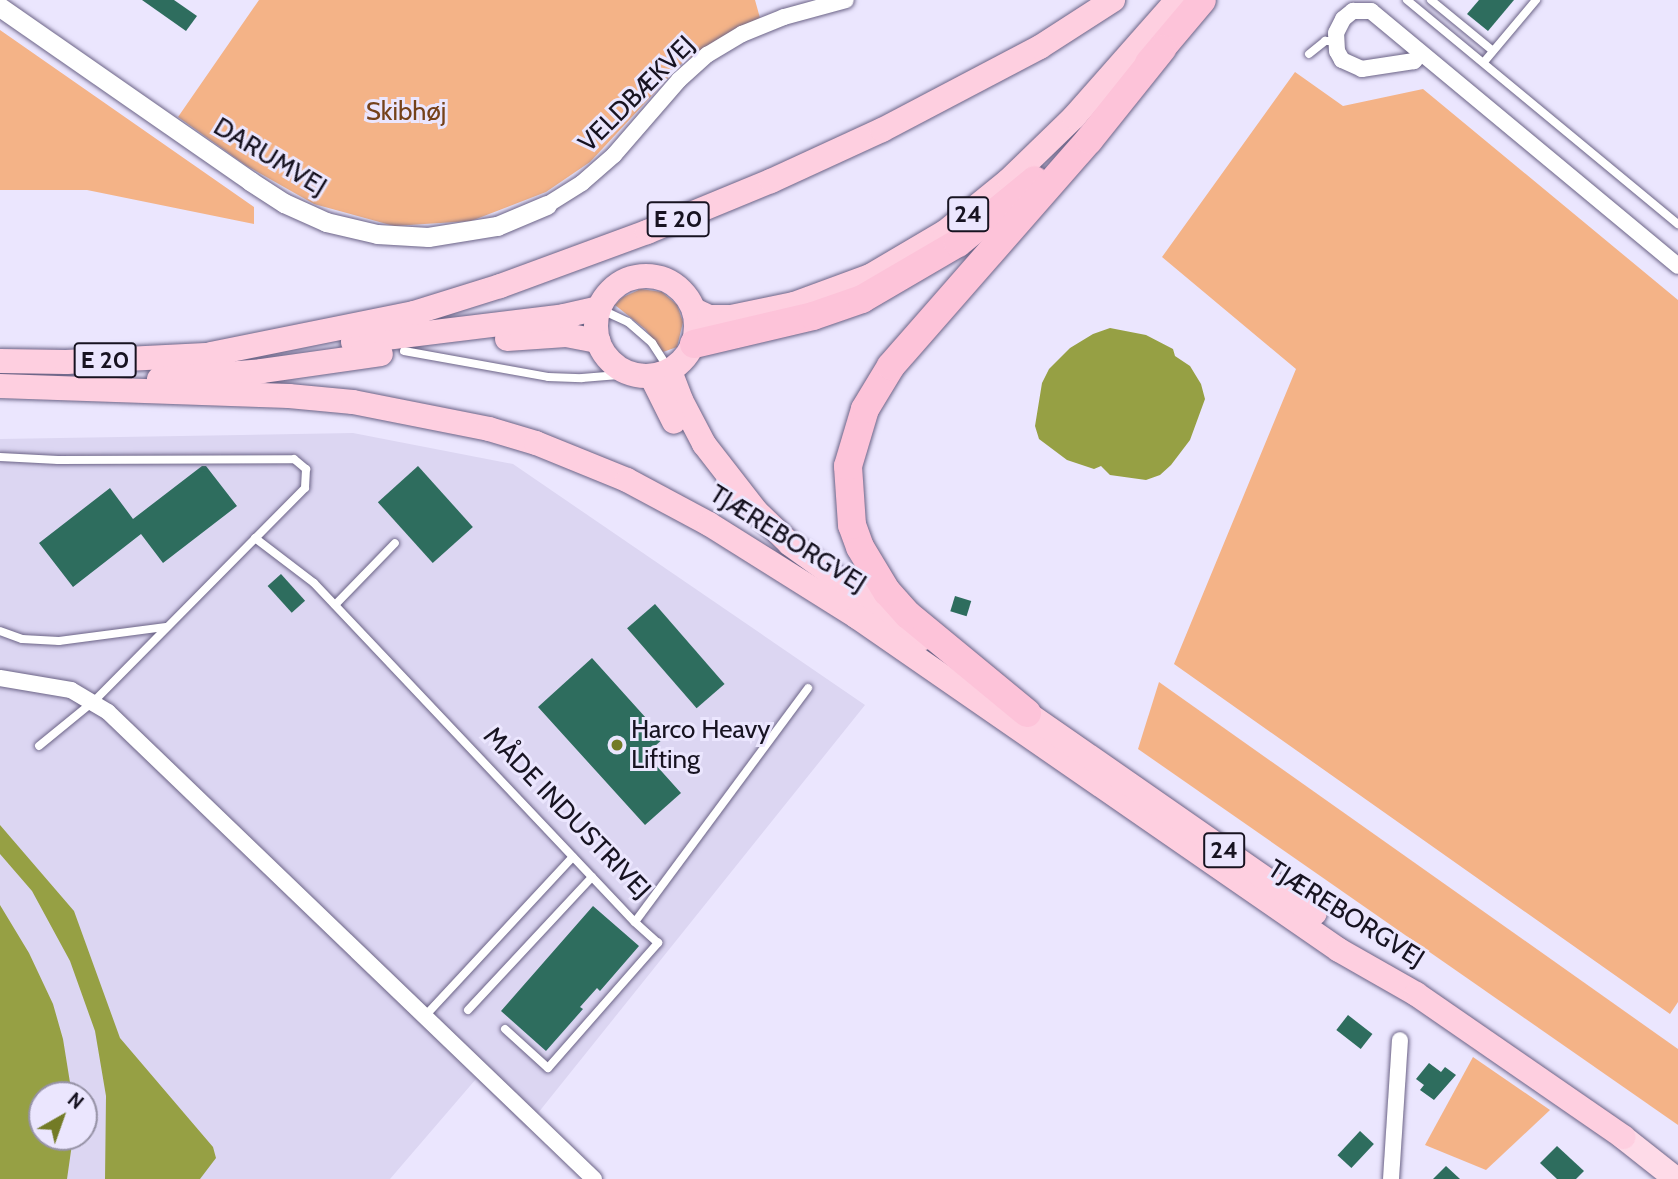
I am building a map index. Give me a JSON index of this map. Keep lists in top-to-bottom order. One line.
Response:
{"streets":{"highway":["24","E 20","TJÆREBORGVEJ"],"street":["VELDBÆKVEJ","DARUMVEJ"],"lane":["MÅDE INDUSTRIVEJ"]},"crossings":[["VELDBÆKVEJ","DARUMVEJ"],["24","E 20"],["24","TJÆREBORGVEJ"]],"parks":["Skibhøj"],"places":["Harco Heavy Lifting"],"north":"top right"}
